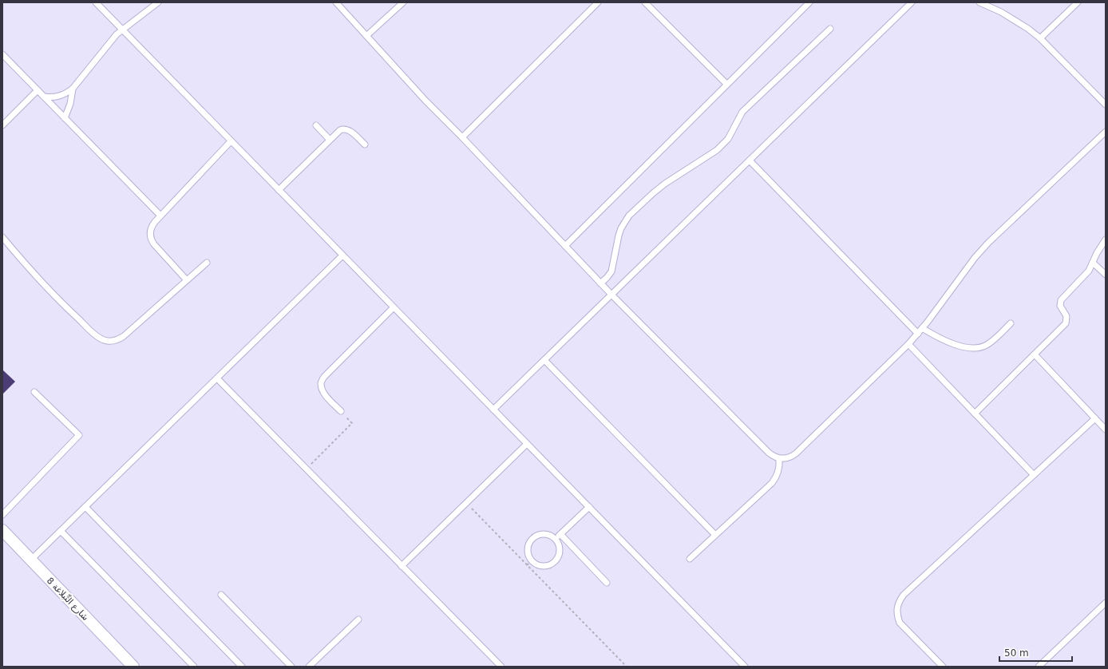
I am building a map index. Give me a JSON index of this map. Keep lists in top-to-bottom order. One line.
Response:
{"streets":{"street":["شارع التِّبلاغة 8"]},"scale_bar":"50 m"}
